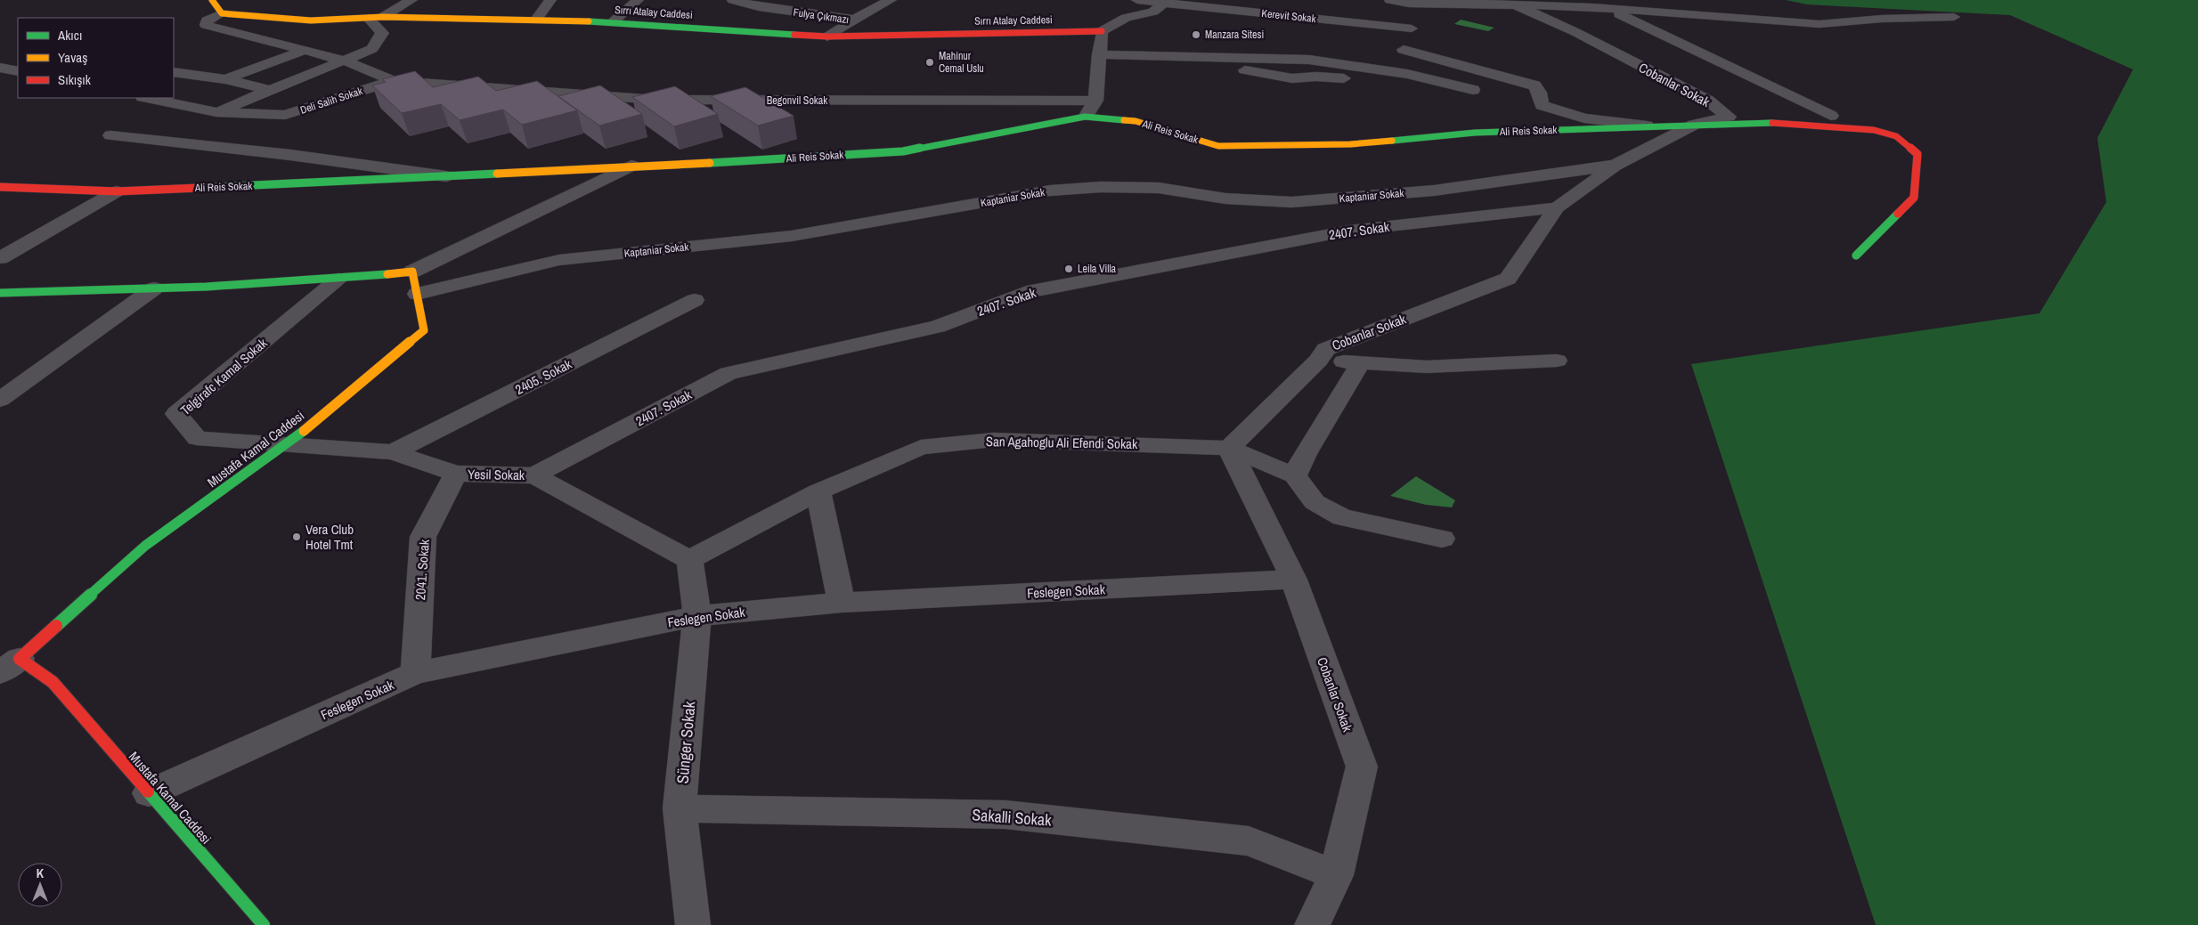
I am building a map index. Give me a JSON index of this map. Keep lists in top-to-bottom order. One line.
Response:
{"streets":{"street":["Sırrı Atalay Caddesi","Fulya Çıkmazı","Kerevit Sokak","Cobanlar Sokak","Deli Salih Sokak","Begonvil Sokak","Ali Reis Sokak","Kaptaniar Sokak","2407. Sokak","Telgirafc Kamal Sokak","2405. Sokak","San Agahoglu Ali Efendi Sokak","Mustafa Kamal Caddesi","Yesil Sokak","2041. Sokak","Feslegen Sokak","Sünger Sokak","Sakalli Sokak"]},"crossings":[["Sırrı Atalay Caddesi","Fulya Çıkmazı"],["Sırrı Atalay Caddesi","Deli Salih Sokak"],["Cobanlar Sokak","Ali Reis Sokak"],["Cobanlar Sokak","Kaptaniar Sokak"],["Cobanlar Sokak","2407. Sokak"],["Cobanlar Sokak","San Agahoglu Ali Efendi Sokak"],["Cobanlar Sokak","Feslegen Sokak"],["Cobanlar Sokak","Sakalli Sokak"],["Deli Salih Sokak","Begonvil Sokak"],["Kaptaniar Sokak","Mustafa Kamal Caddesi"],["2407. Sokak","Yesil Sokak"],["Telgirafc Kamal Sokak","Mustafa Kamal Caddesi"],["Telgirafc Kamal Sokak","Yesil Sokak"],["2405. Sokak","Yesil Sokak"],["San Agahoglu Ali Efendi Sokak","Yesil Sokak"],["San Agahoglu Ali Efendi Sokak","Sünger Sokak"],["Mustafa Kamal Caddesi","Yesil Sokak"],["Mustafa Kamal Caddesi","Feslegen Sokak"],["Yesil Sokak","2041. Sokak"],["Yesil Sokak","Sünger Sokak"],["2041. Sokak","Feslegen Sokak"],["Feslegen Sokak","Sünger Sokak"],["Sünger Sokak","Sakalli Sokak"]],"places":["Manzara Sitesi","Mahinur Cemal Uslu","Leila Villa","Vera Club Hotel Tmt"],"legend":["Akıcı","Yavaş","Sıkışık"],"north":"top"}
